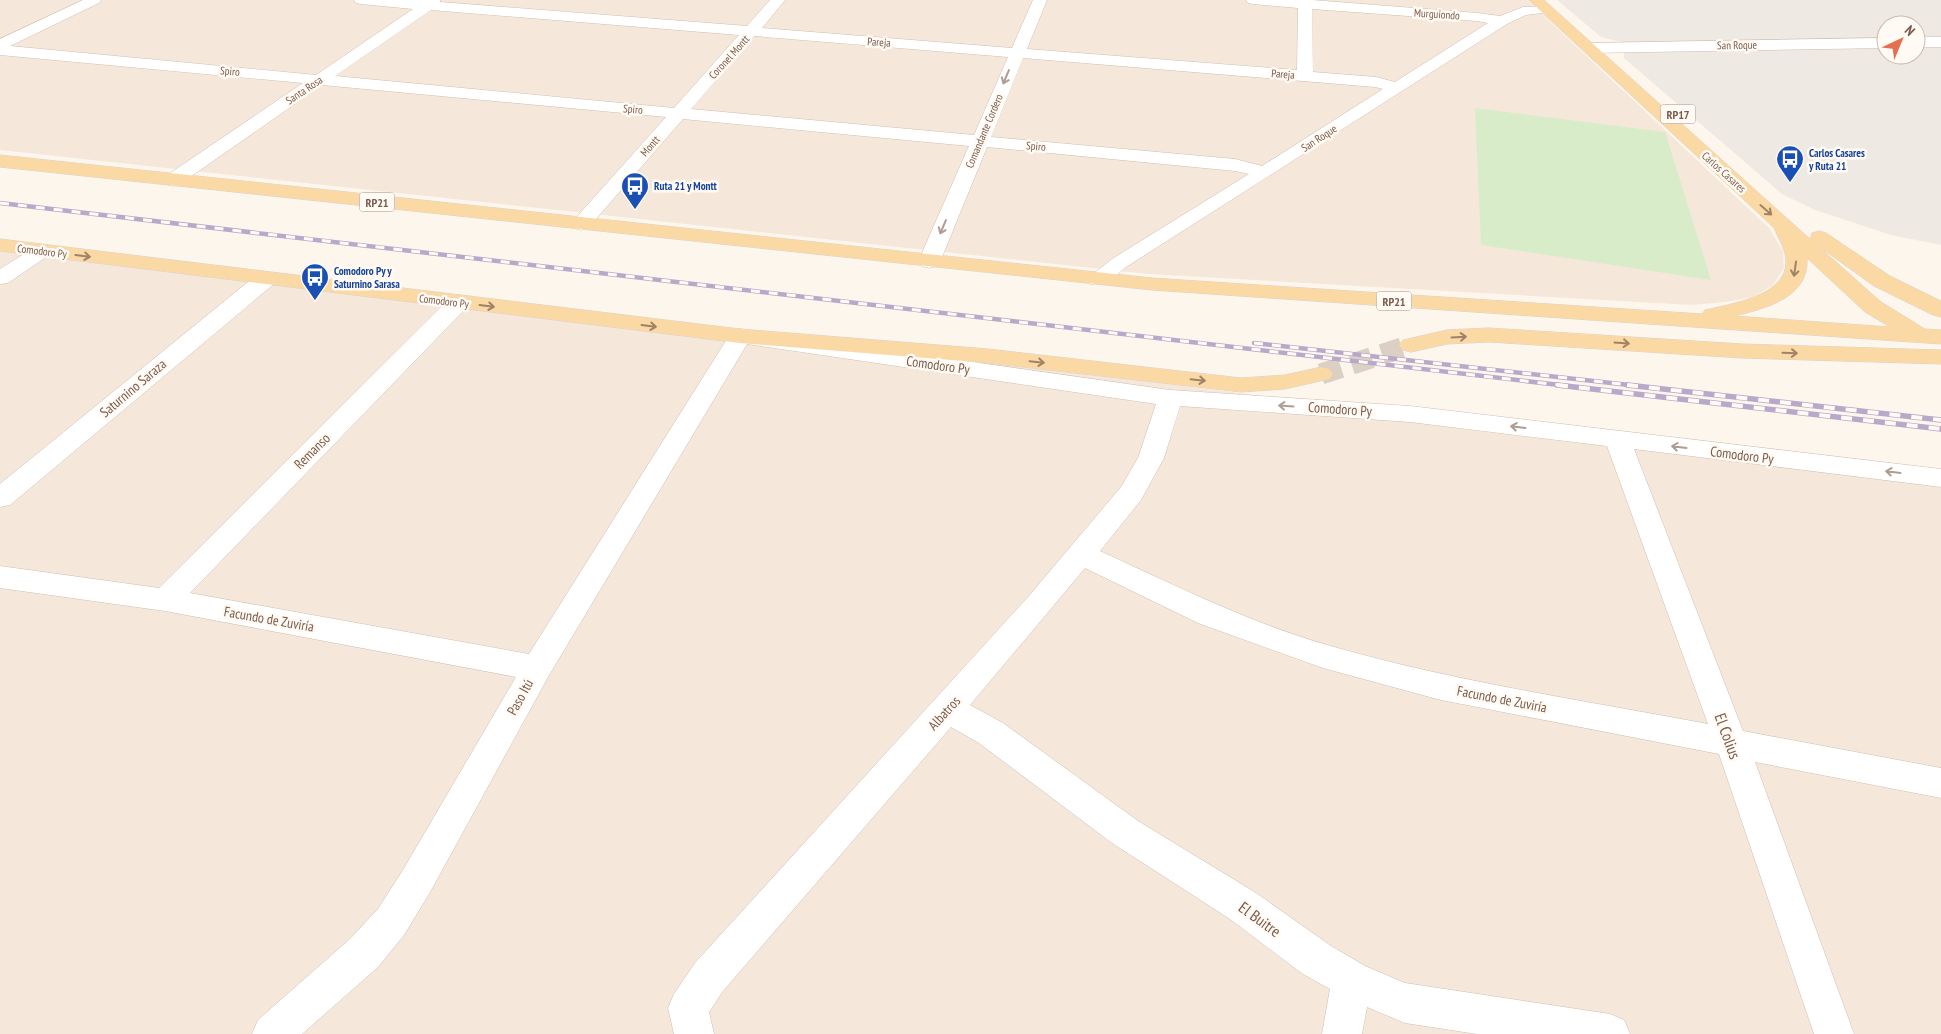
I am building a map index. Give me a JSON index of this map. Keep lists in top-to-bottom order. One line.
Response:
{"streets":{"main road":["RP17","Carlos Casares","RP21","Comodoro Py"],"street":["Murguiondo","Pareja","San Roque","Coronel Montt","Spiro","Santa Rosa","Comandante Cordero","Montt","Saturnino Saraza","Remanso","Facundo de Zuviría","Paso Itú","Albatros","El Colius","El Buitre"]},"crossings":[["Murguiondo","San Roque"],["Pareja","San Roque"],["Pareja","Coronel Montt"],["Pareja","Santa Rosa"],["Pareja","Comandante Cordero"],["San Roque","Spiro"],["San Roque","Carlos Casares"],["San Roque","RP21"],["Coronel Montt","Spiro"],["Coronel Montt","Montt"],["Spiro","Santa Rosa"],["Spiro","Comandante Cordero"],["Spiro","Montt"],["Santa Rosa","RP21"],["RP17","Carlos Casares"],["RP17","RP21"],["Comandante Cordero","RP21"],["Montt","RP21"],["Carlos Casares","RP21"],["Comodoro Py","Saturnino Saraza"],["Comodoro Py","Remanso"],["Comodoro Py","Paso Itú"],["Comodoro Py","Albatros"],["Comodoro Py","El Colius"],["Remanso","Facundo de Zuviría"],["Facundo de Zuviría","Paso Itú"],["Facundo de Zuviría","Albatros"],["Facundo de Zuviría","El Colius"],["Albatros","El Buitre"]],"one_way":["Comandante Cordero"],"places":{"bus stop":["Carlos Casares y Ruta 21","Ruta 21 y Montt","Comodoro Py y Saturnino Sarasa"]},"north":"top right"}
